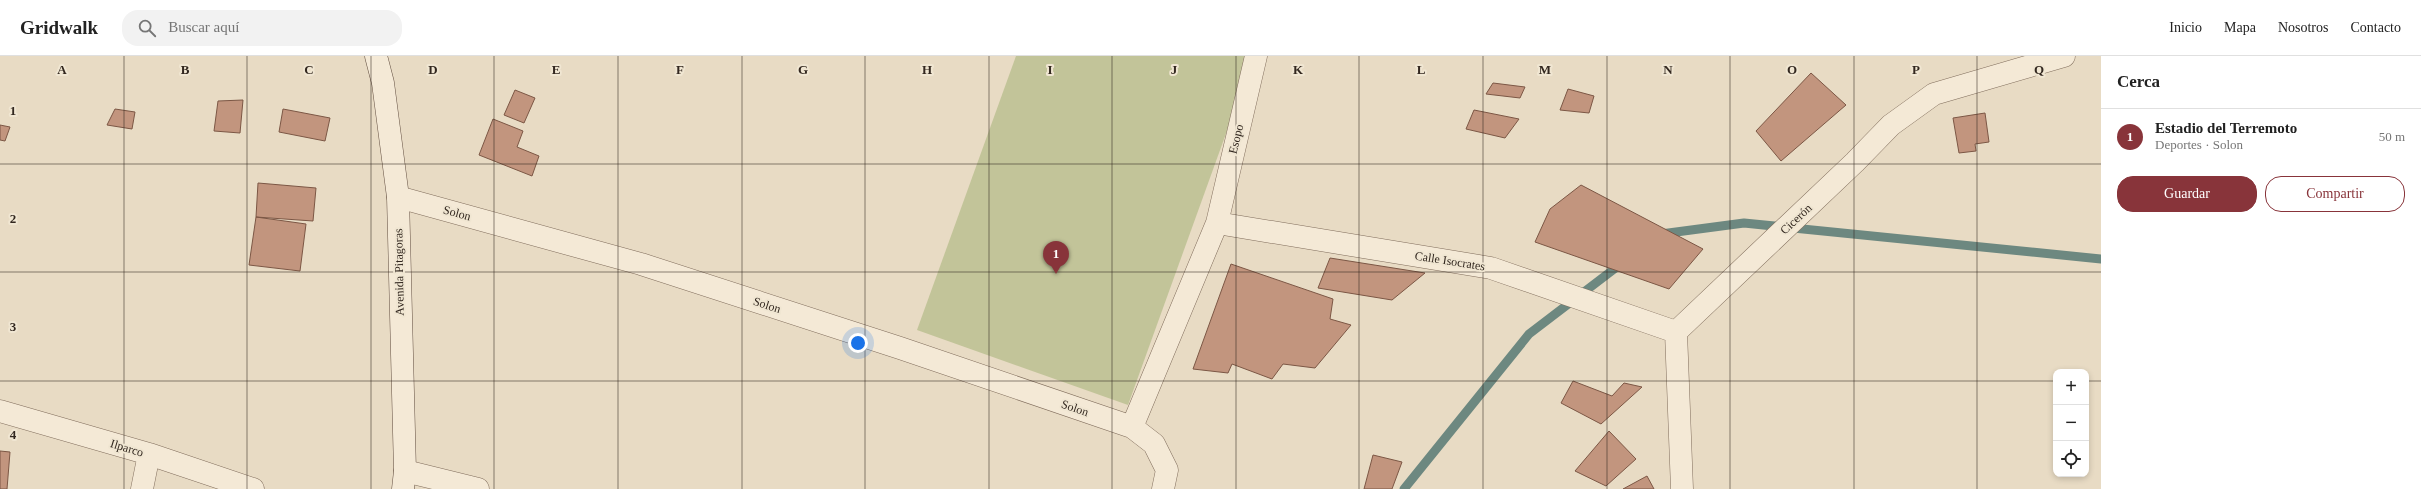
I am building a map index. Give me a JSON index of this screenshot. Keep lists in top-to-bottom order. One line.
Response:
{"streets":{"street":["Esopo","Solon","Cicerón","Calle Isocrates","Avenida Pitagoras","Ilparco"]},"crossings":[["Esopo","Solon"],["Esopo","Calle Isocrates"],["Solon","Avenida Pitagoras"],["Cicerón","Calle Isocrates"]],"page":{"header":"Gridwalk","search":"Buscar aquí","nav":["Inicio","Mapa","Nosotros","Contacto"],"heading":"Cerca","list":[{"mark":"1","name":"Estadio del Terremoto","note":"Deportes · Solon","value":"50 m"}],"buttons":["Guardar","Compartir"],"pins":"1","map_buttons":["+","−"]},"grid":{"columns":["A","B","C","D","E","F","G","H","I","J","K","L","M","N","O","P","Q"],"rows":["1","2","3","4"]}}
